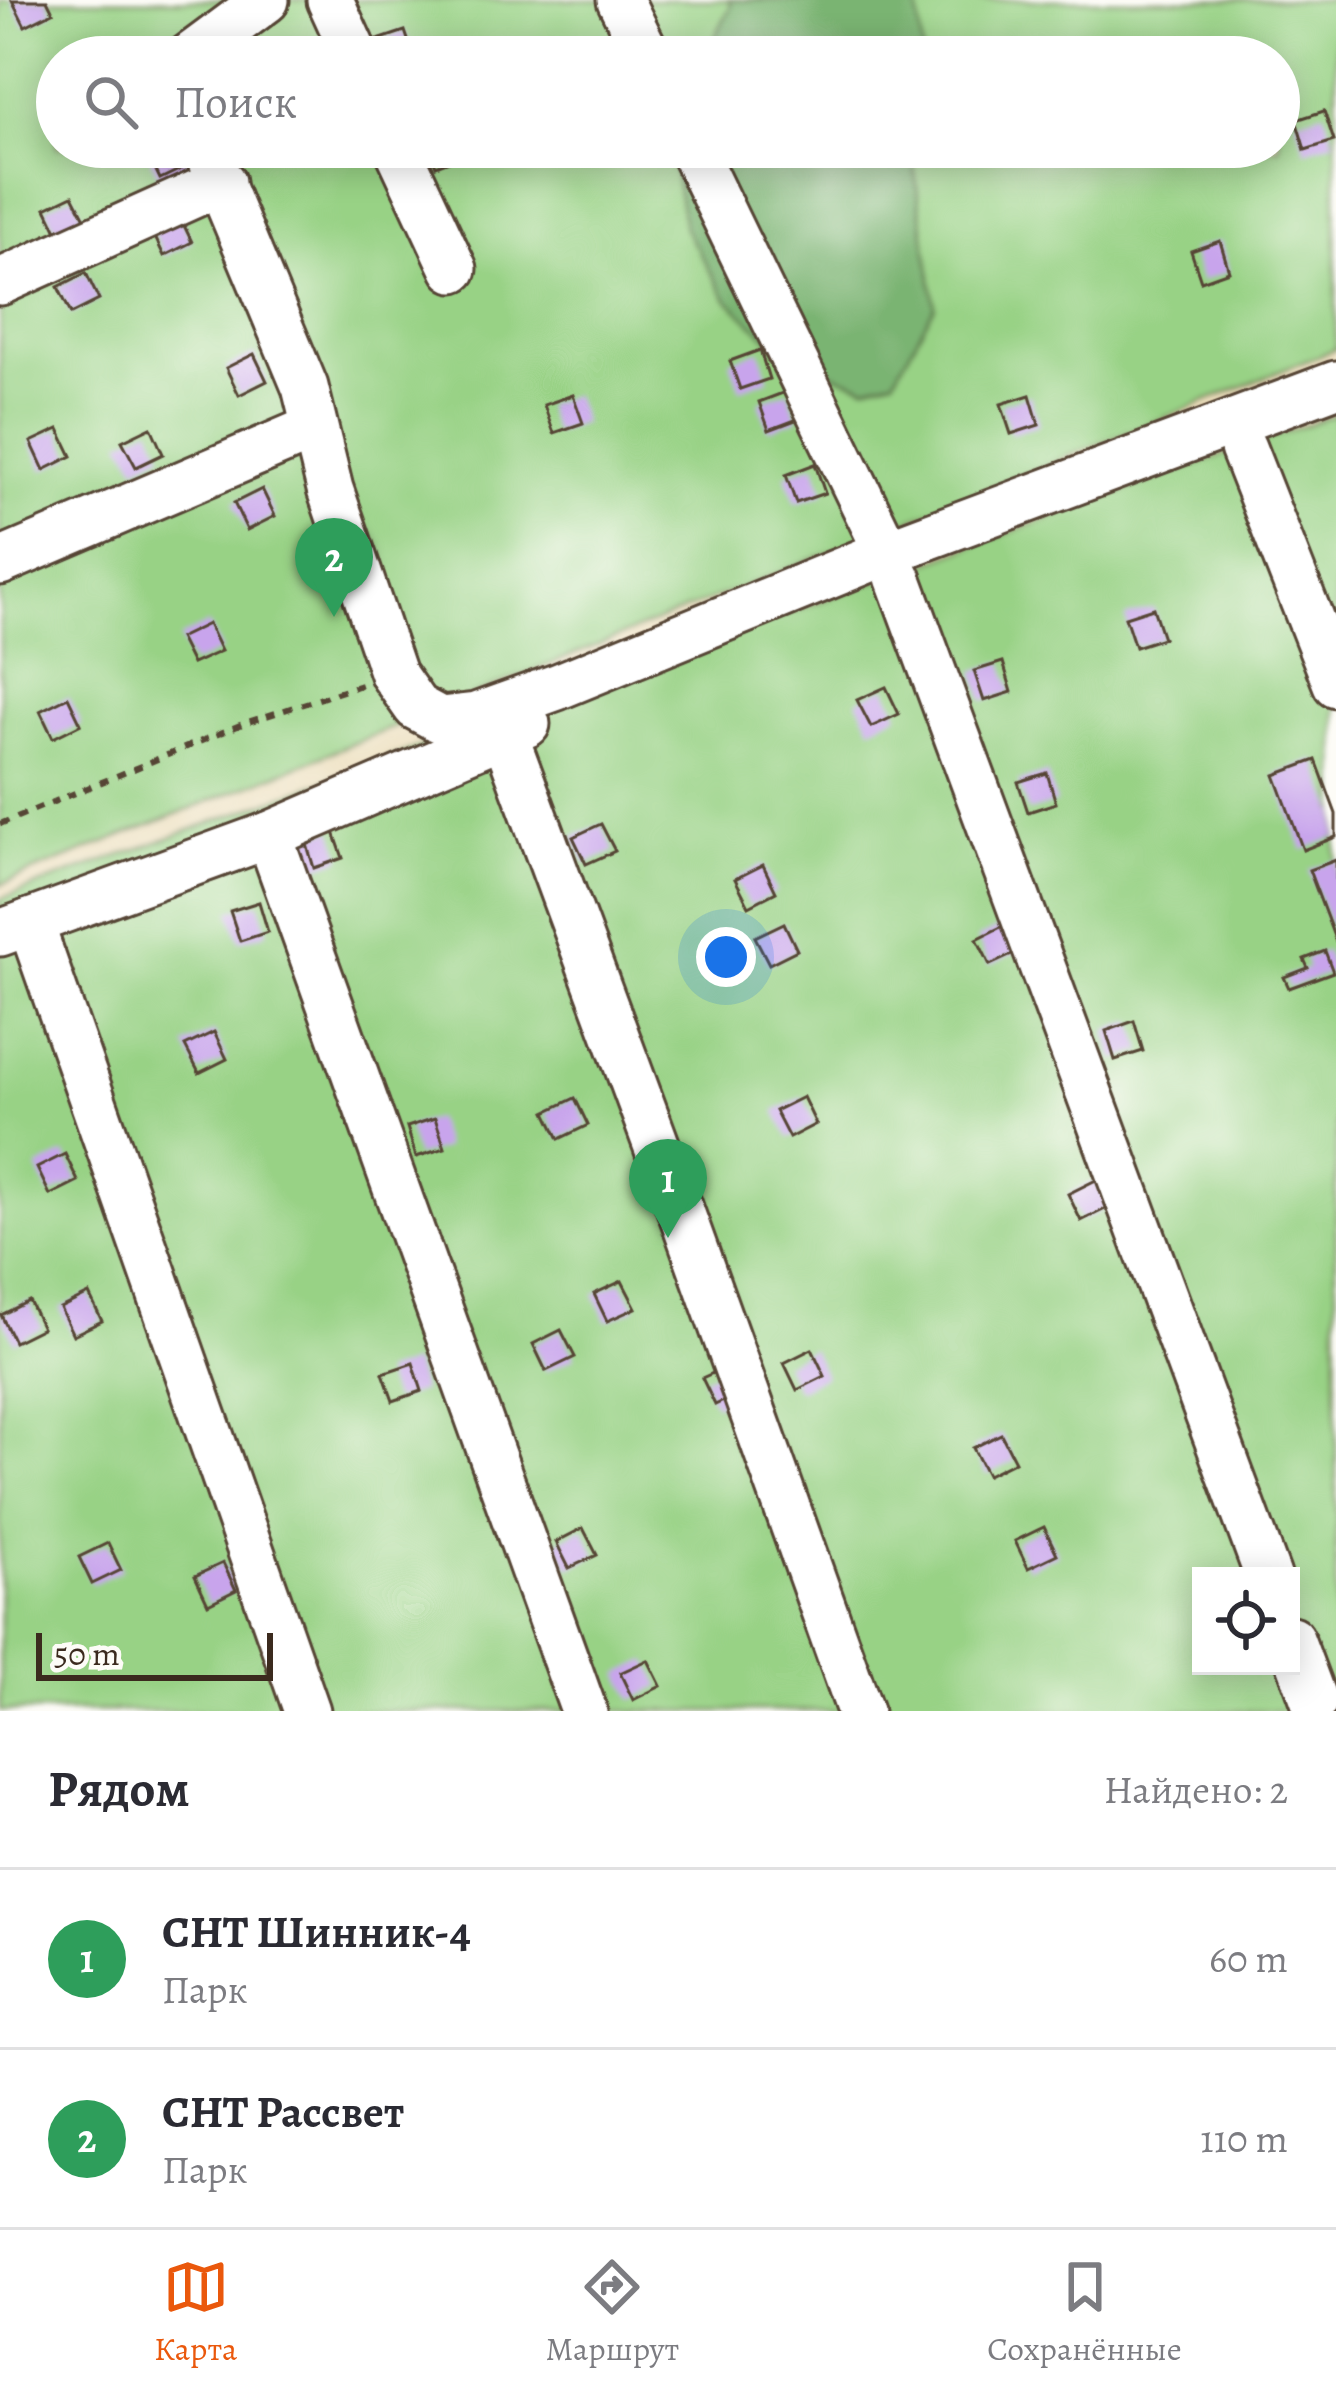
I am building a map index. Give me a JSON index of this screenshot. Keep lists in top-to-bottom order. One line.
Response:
{"scale_bar":"50 m","page":{"search":"Поиск","pins":["2","1"],"scale":"50 m","heading":["Рядом","Найдено: 2"],"list":[{"mark":"1","name":"СНТ Шинник-4","note":"Парк","value":"60 m"},{"mark":"2","name":"СНТ Рассвет","note":"Парк","value":"110 m"}],"nav":["Карта","Маршрут","Сохранённые"]}}
